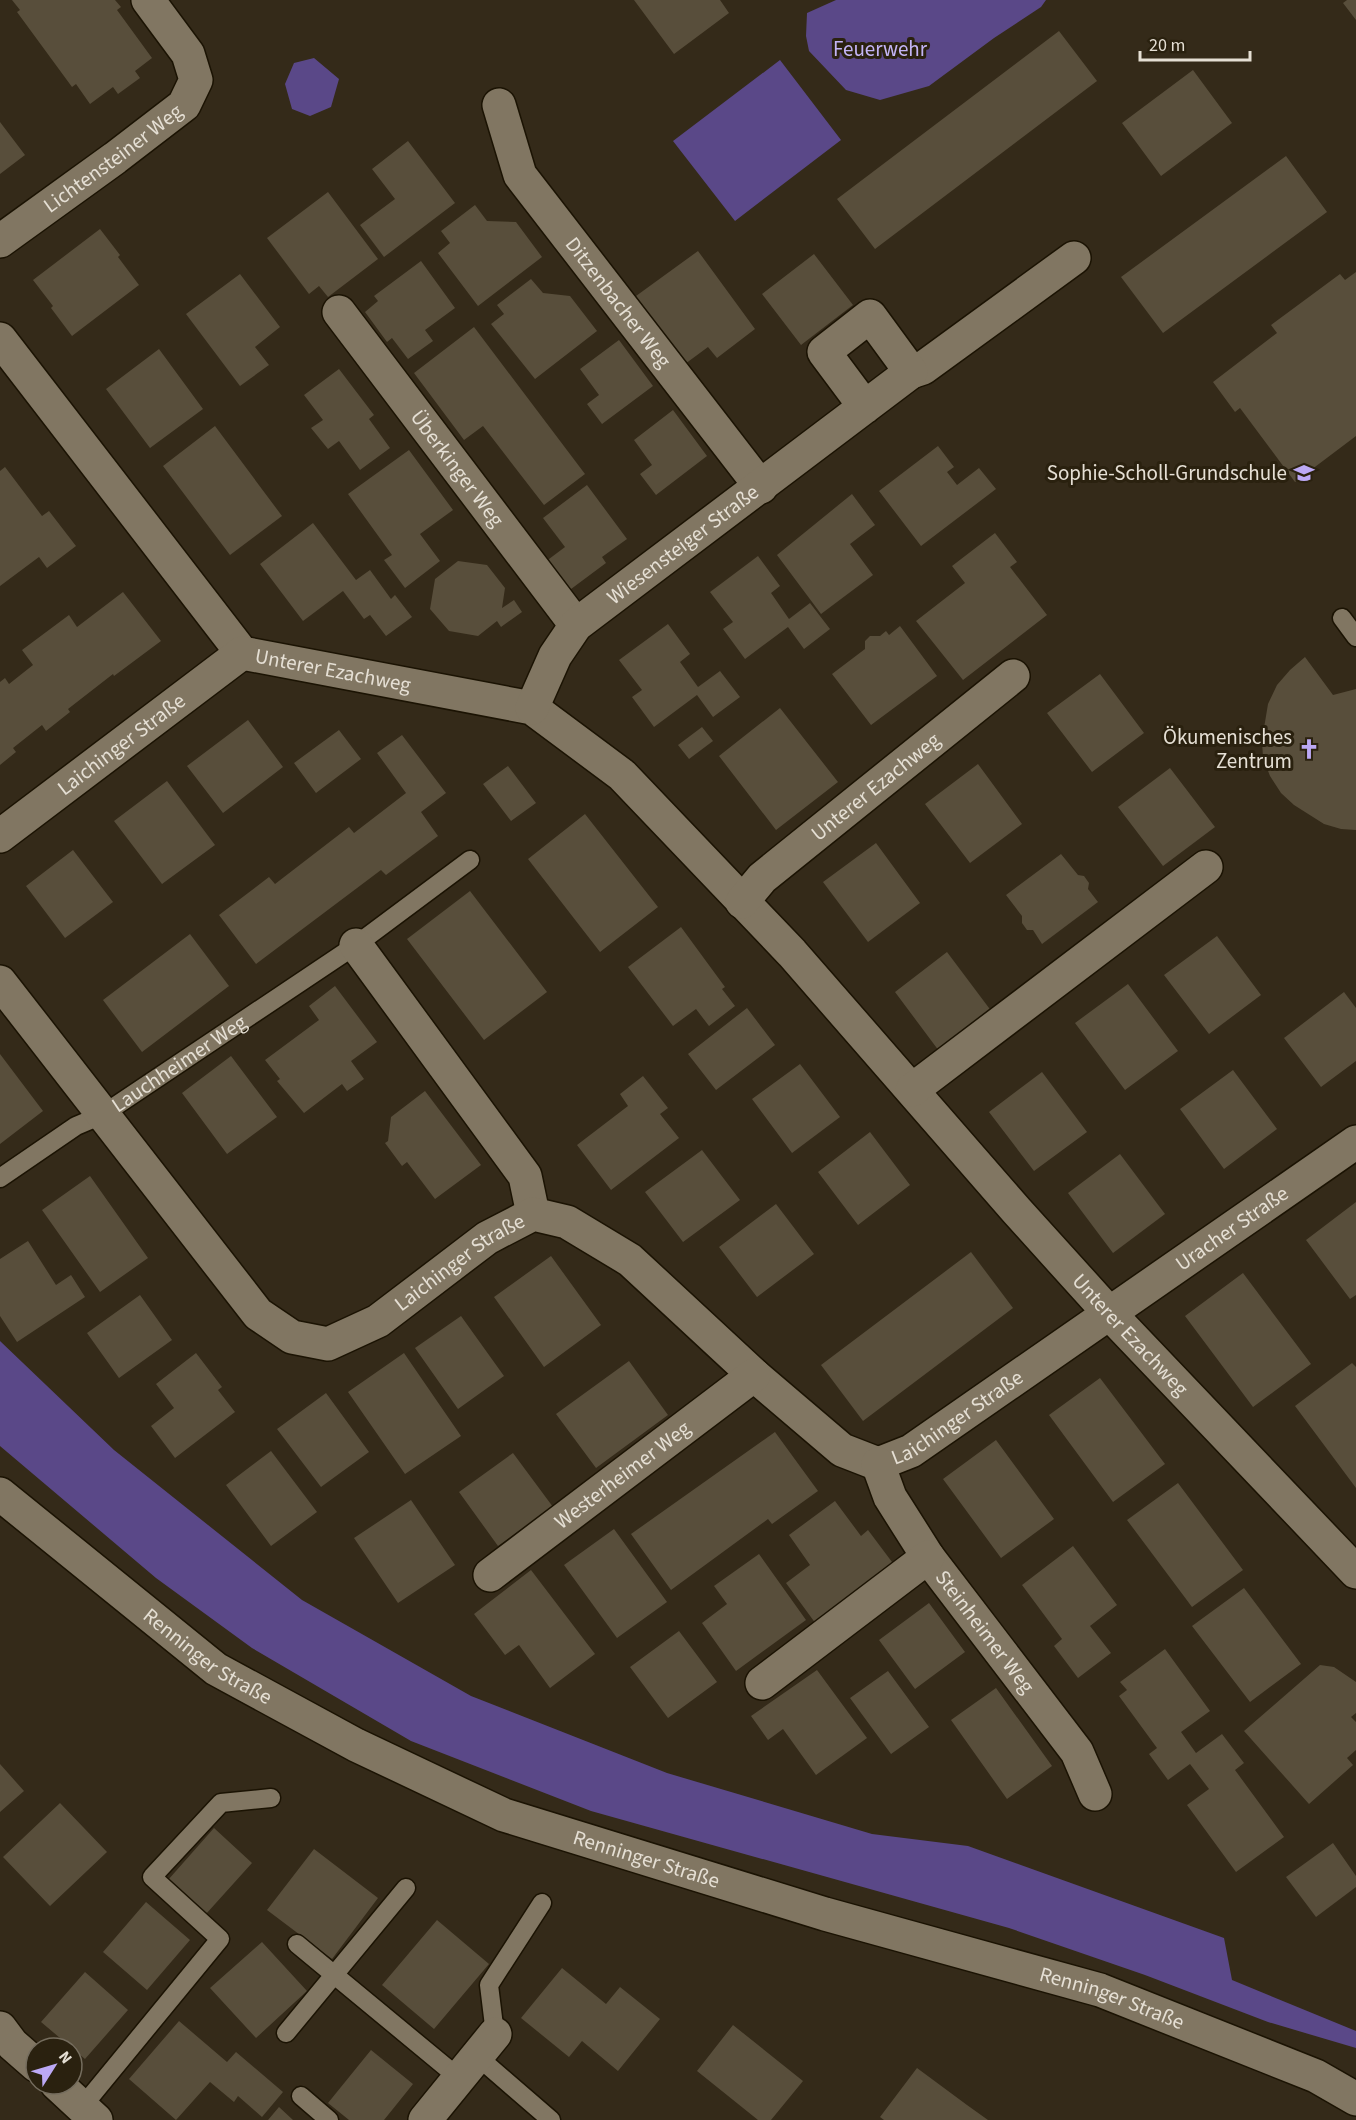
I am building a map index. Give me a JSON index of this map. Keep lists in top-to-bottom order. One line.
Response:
{"streets":{"street":["Lichtensteiner Weg","Ditzenbacher Weg","Überkinger Weg","Wiesensteiger Straße","Unterer Ezachweg","Laichinger Straße","Uracher Straße","Westerheimer Weg","Steinheimer Weg","Renninger Straße"],"lane":["Lauchheimer Weg"]},"crossings":[["Ditzenbacher Weg","Wiesensteiger Straße"],["Überkinger Weg","Wiesensteiger Straße"],["Wiesensteiger Straße","Unterer Ezachweg"],["Unterer Ezachweg","Laichinger Straße"],["Unterer Ezachweg","Uracher Straße"],["Laichinger Straße","Lauchheimer Weg"],["Laichinger Straße","Uracher Straße"],["Laichinger Straße","Westerheimer Weg"],["Laichinger Straße","Steinheimer Weg"]],"parks":["Feuerwehr"],"places":{"school or university":["Sophie-Scholl-Grundschule"],"church":["Ökumenisches Zentrum"]},"scale_bar":"20 m","north":"top right"}
